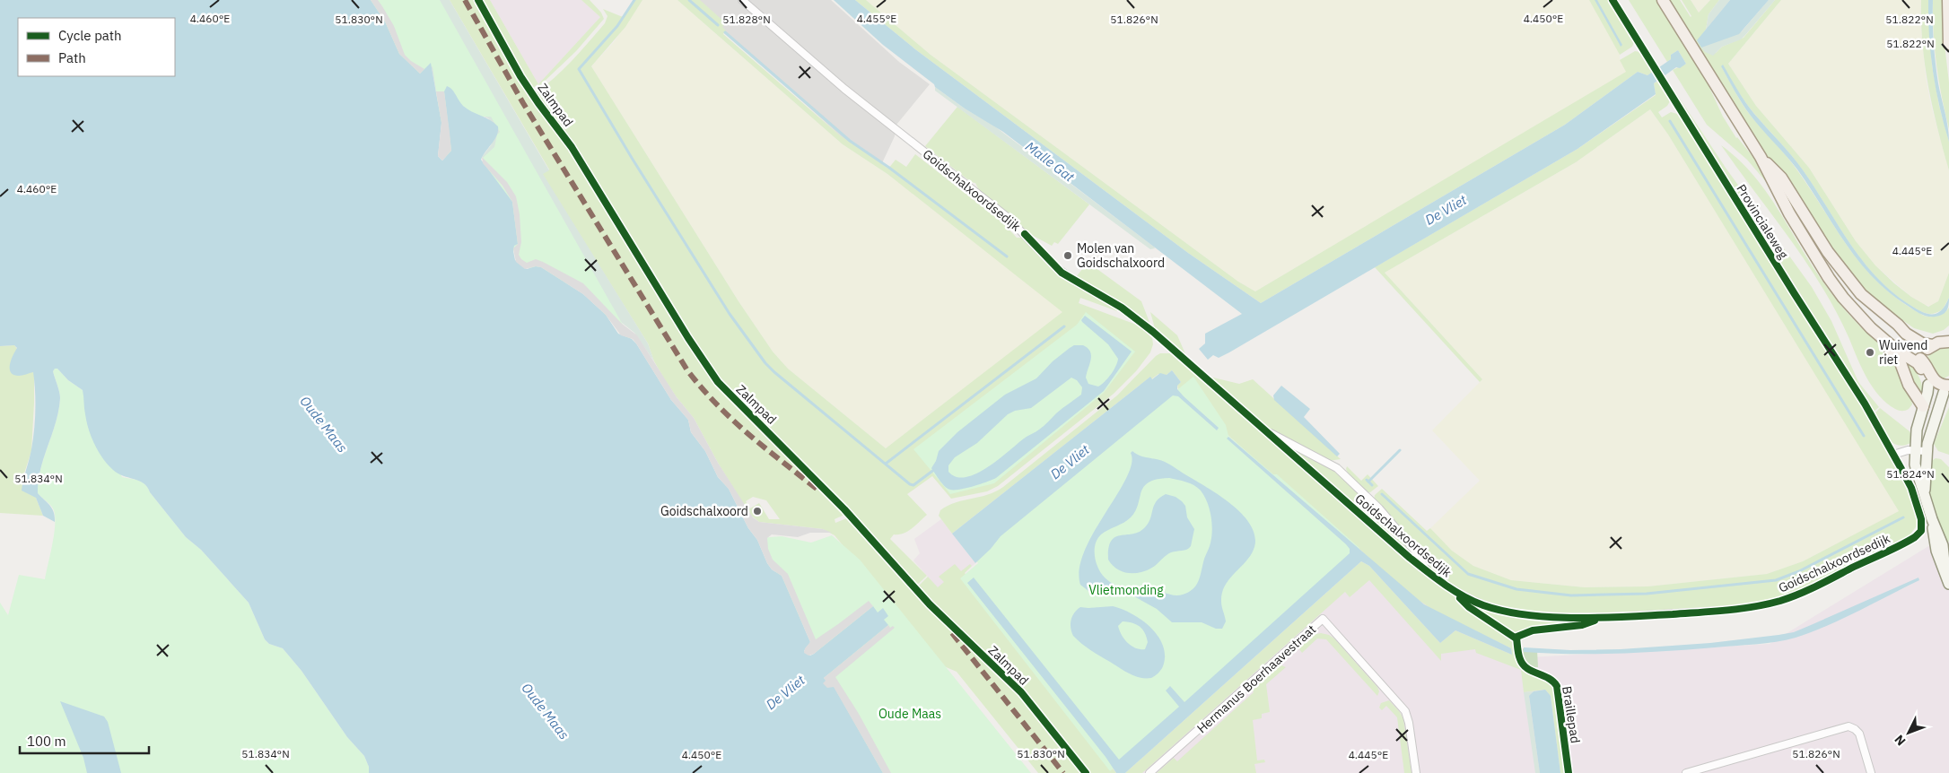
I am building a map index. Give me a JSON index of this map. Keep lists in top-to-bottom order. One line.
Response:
{"streets":{"street":["Goidschalxoordsedijk","Provincialeweg","Hermanus Boerhaavestraat"],"cycle path":["Zalmpad","Braillepad"]},"crossings":[["Goidschalxoordsedijk","Provincialeweg"]],"water":["Malle Gat","De Vliet","Oude Maas"],"parks":["Vlietmonding","Oude Maas"],"places":["Molen van Goidschalxoord","Wuivend riet","Goidschalxoord"],"legend":["Cycle path","Path"],"scale_bar":"100 m","north":"bottom left","coordinates":["4.460°E","4.455°E","4.450°E","51.826°N","51.830°N","51.828°N","51.822°N","4.445°E","51.824°N","51.834°N"]}
